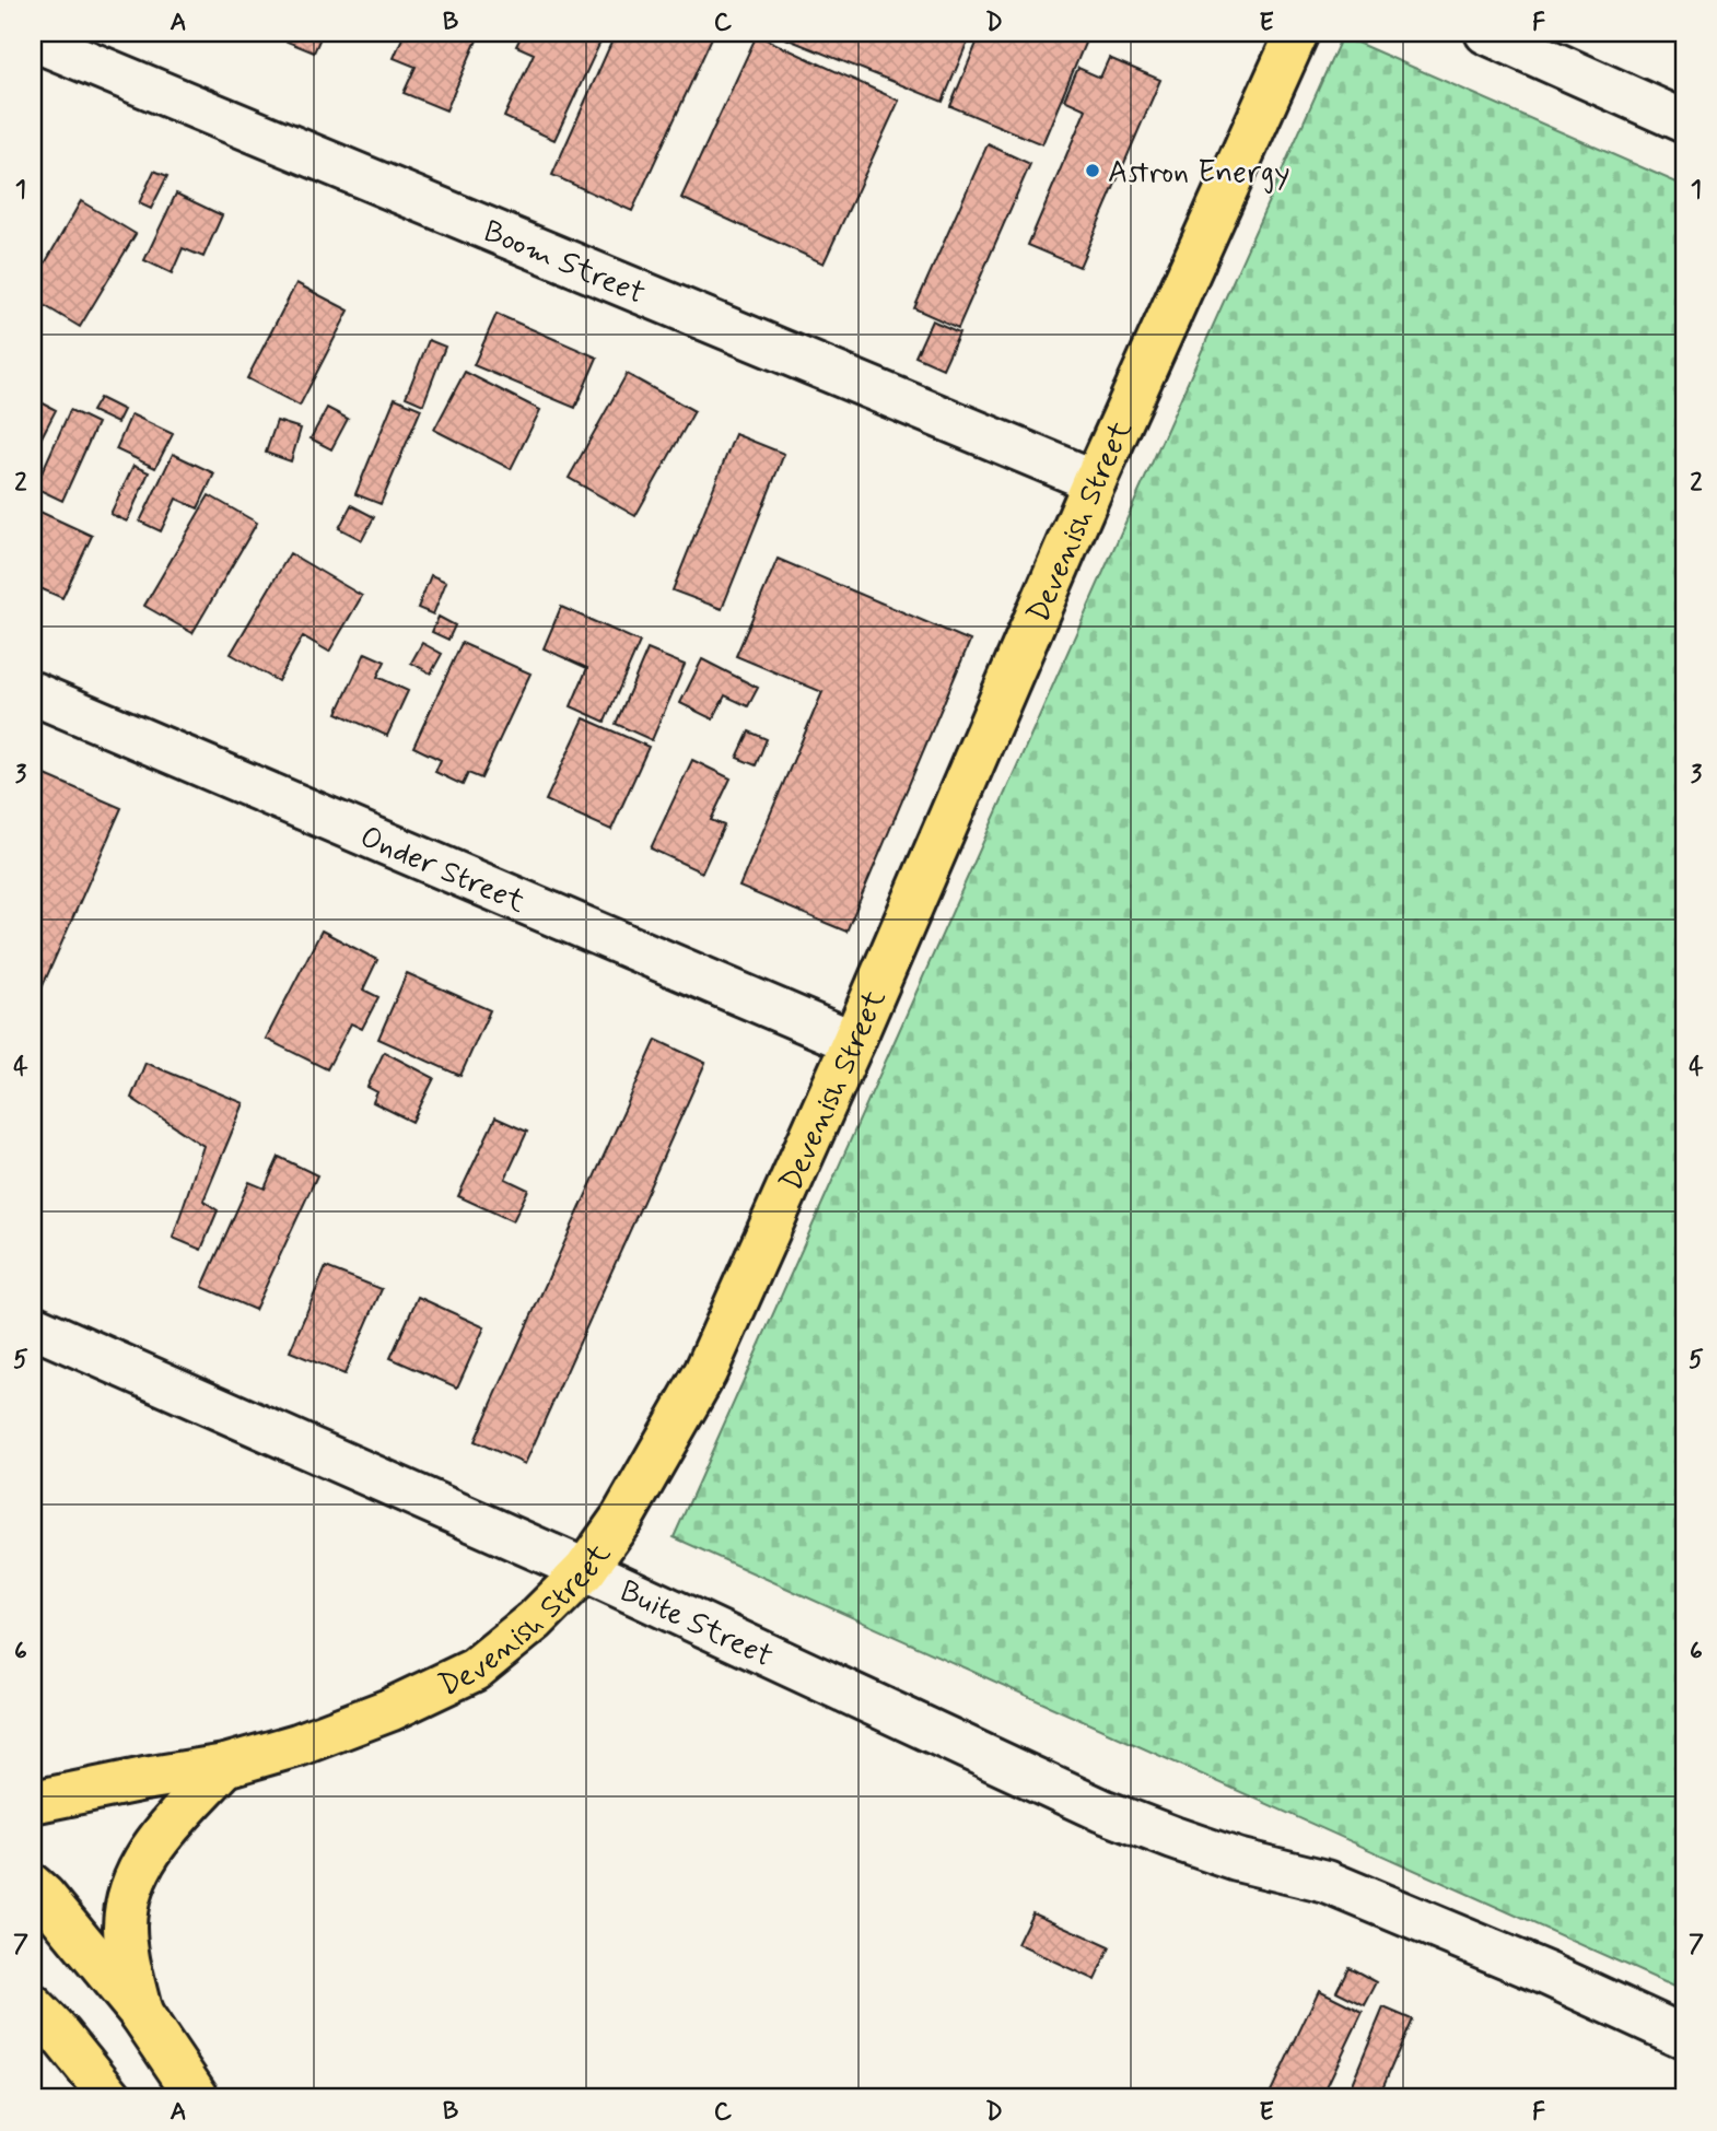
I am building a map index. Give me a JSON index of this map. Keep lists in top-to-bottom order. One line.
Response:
{"streets":{"main road":["Devenish Street"],"street":["Boom Street","Onder Street","Buite Street"]},"crossings":[["Boom Street","Devenish Street"],["Devenish Street","Onder Street"],["Devenish Street","Buite Street"]],"places":["Astron Energy"],"grid":{"columns":["A","B","C","D","E","F"],"rows":["1","2","3","4","5","6","7"]}}
